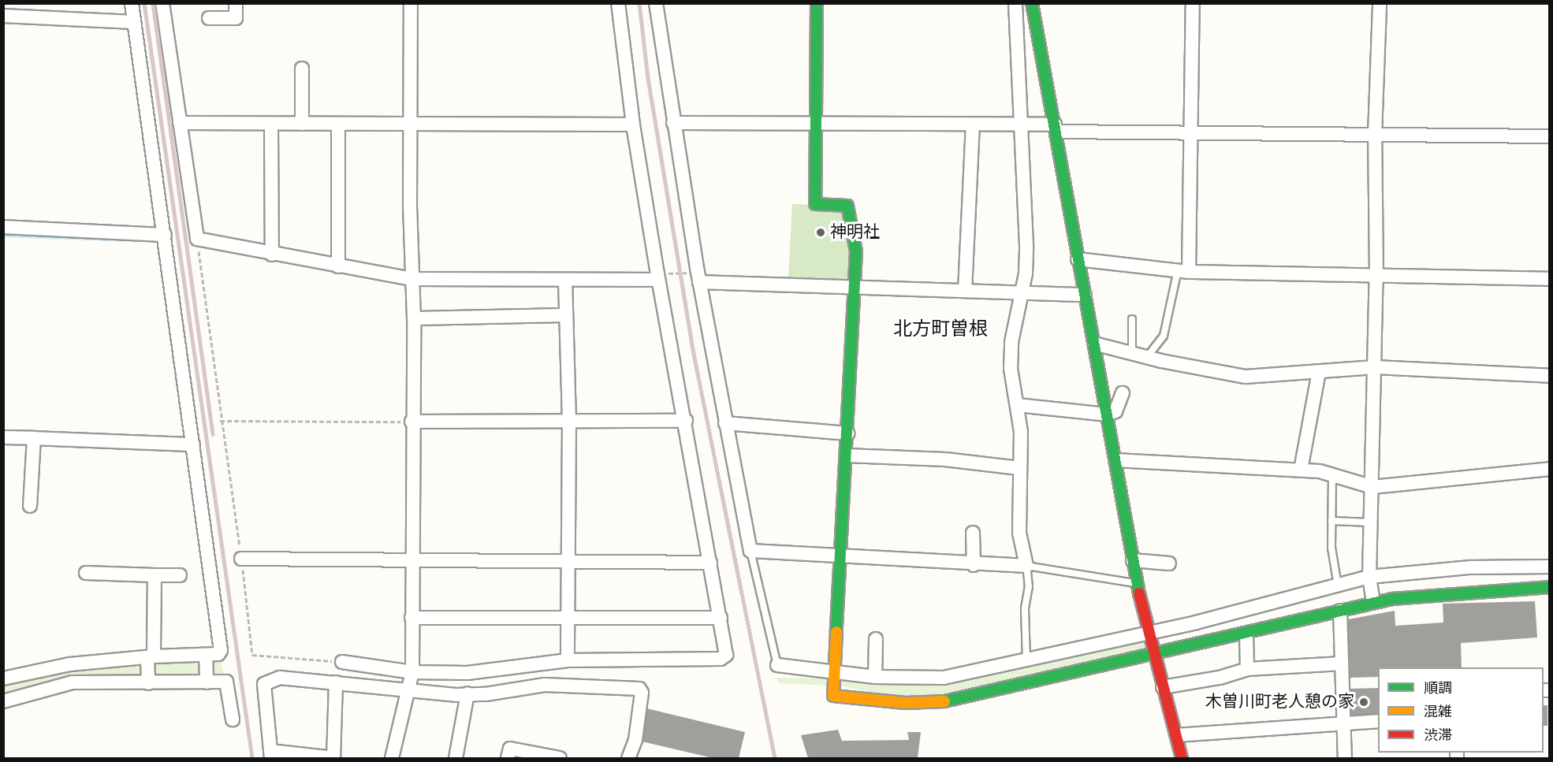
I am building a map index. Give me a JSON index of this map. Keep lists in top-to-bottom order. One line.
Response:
{"districts":["北方町曽根"],"places":["神明社","木曽川町老人憩の家"],"legend":["順調","混雑","渋滞"]}
